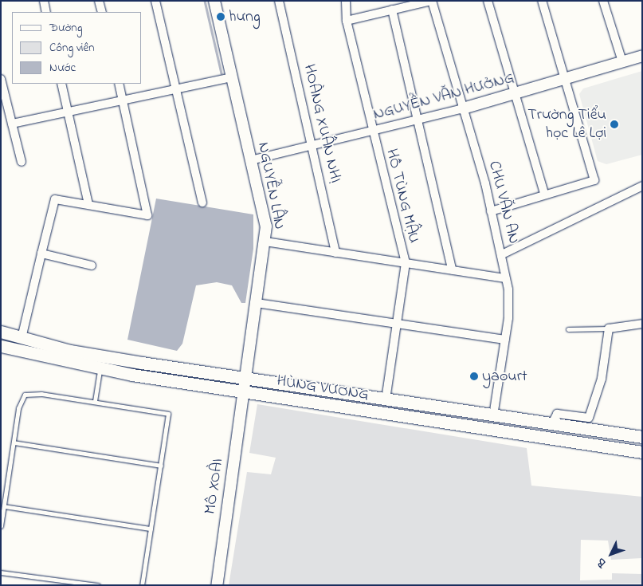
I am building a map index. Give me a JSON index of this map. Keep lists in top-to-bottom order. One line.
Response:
{"streets":{"main road":["HÙNG VƯƠNG"],"street":["NGUYỄN VĂN HƯỞNG","HOÀNG XUÂN NHỊ","NGUYỄN LÂN","HỒ TÙNG MẬU","CHU VĂN AN","MÔ XOÀI"]},"crossings":[["NGUYỄN VĂN HƯỞNG","HOÀNG XUÂN NHỊ"],["NGUYỄN VĂN HƯỞNG","NGUYỄN LÂN"],["NGUYỄN VĂN HƯỞNG","HỒ TÙNG MẬU"],["NGUYỄN VĂN HƯỞNG","CHU VĂN AN"],["NGUYỄN LÂN","HÙNG VƯƠNG"],["NGUYỄN LÂN","MÔ XOÀI"],["HỒ TÙNG MẬU","HÙNG VƯƠNG"],["CHU VĂN AN","HÙNG VƯƠNG"],["HÙNG VƯƠNG","MÔ XOÀI"]],"places":["hưng","Trường Tiểu học Lê Lợi","yaourt"],"legend":["Đường","Công viên","Nước"],"north":"bottom left"}
